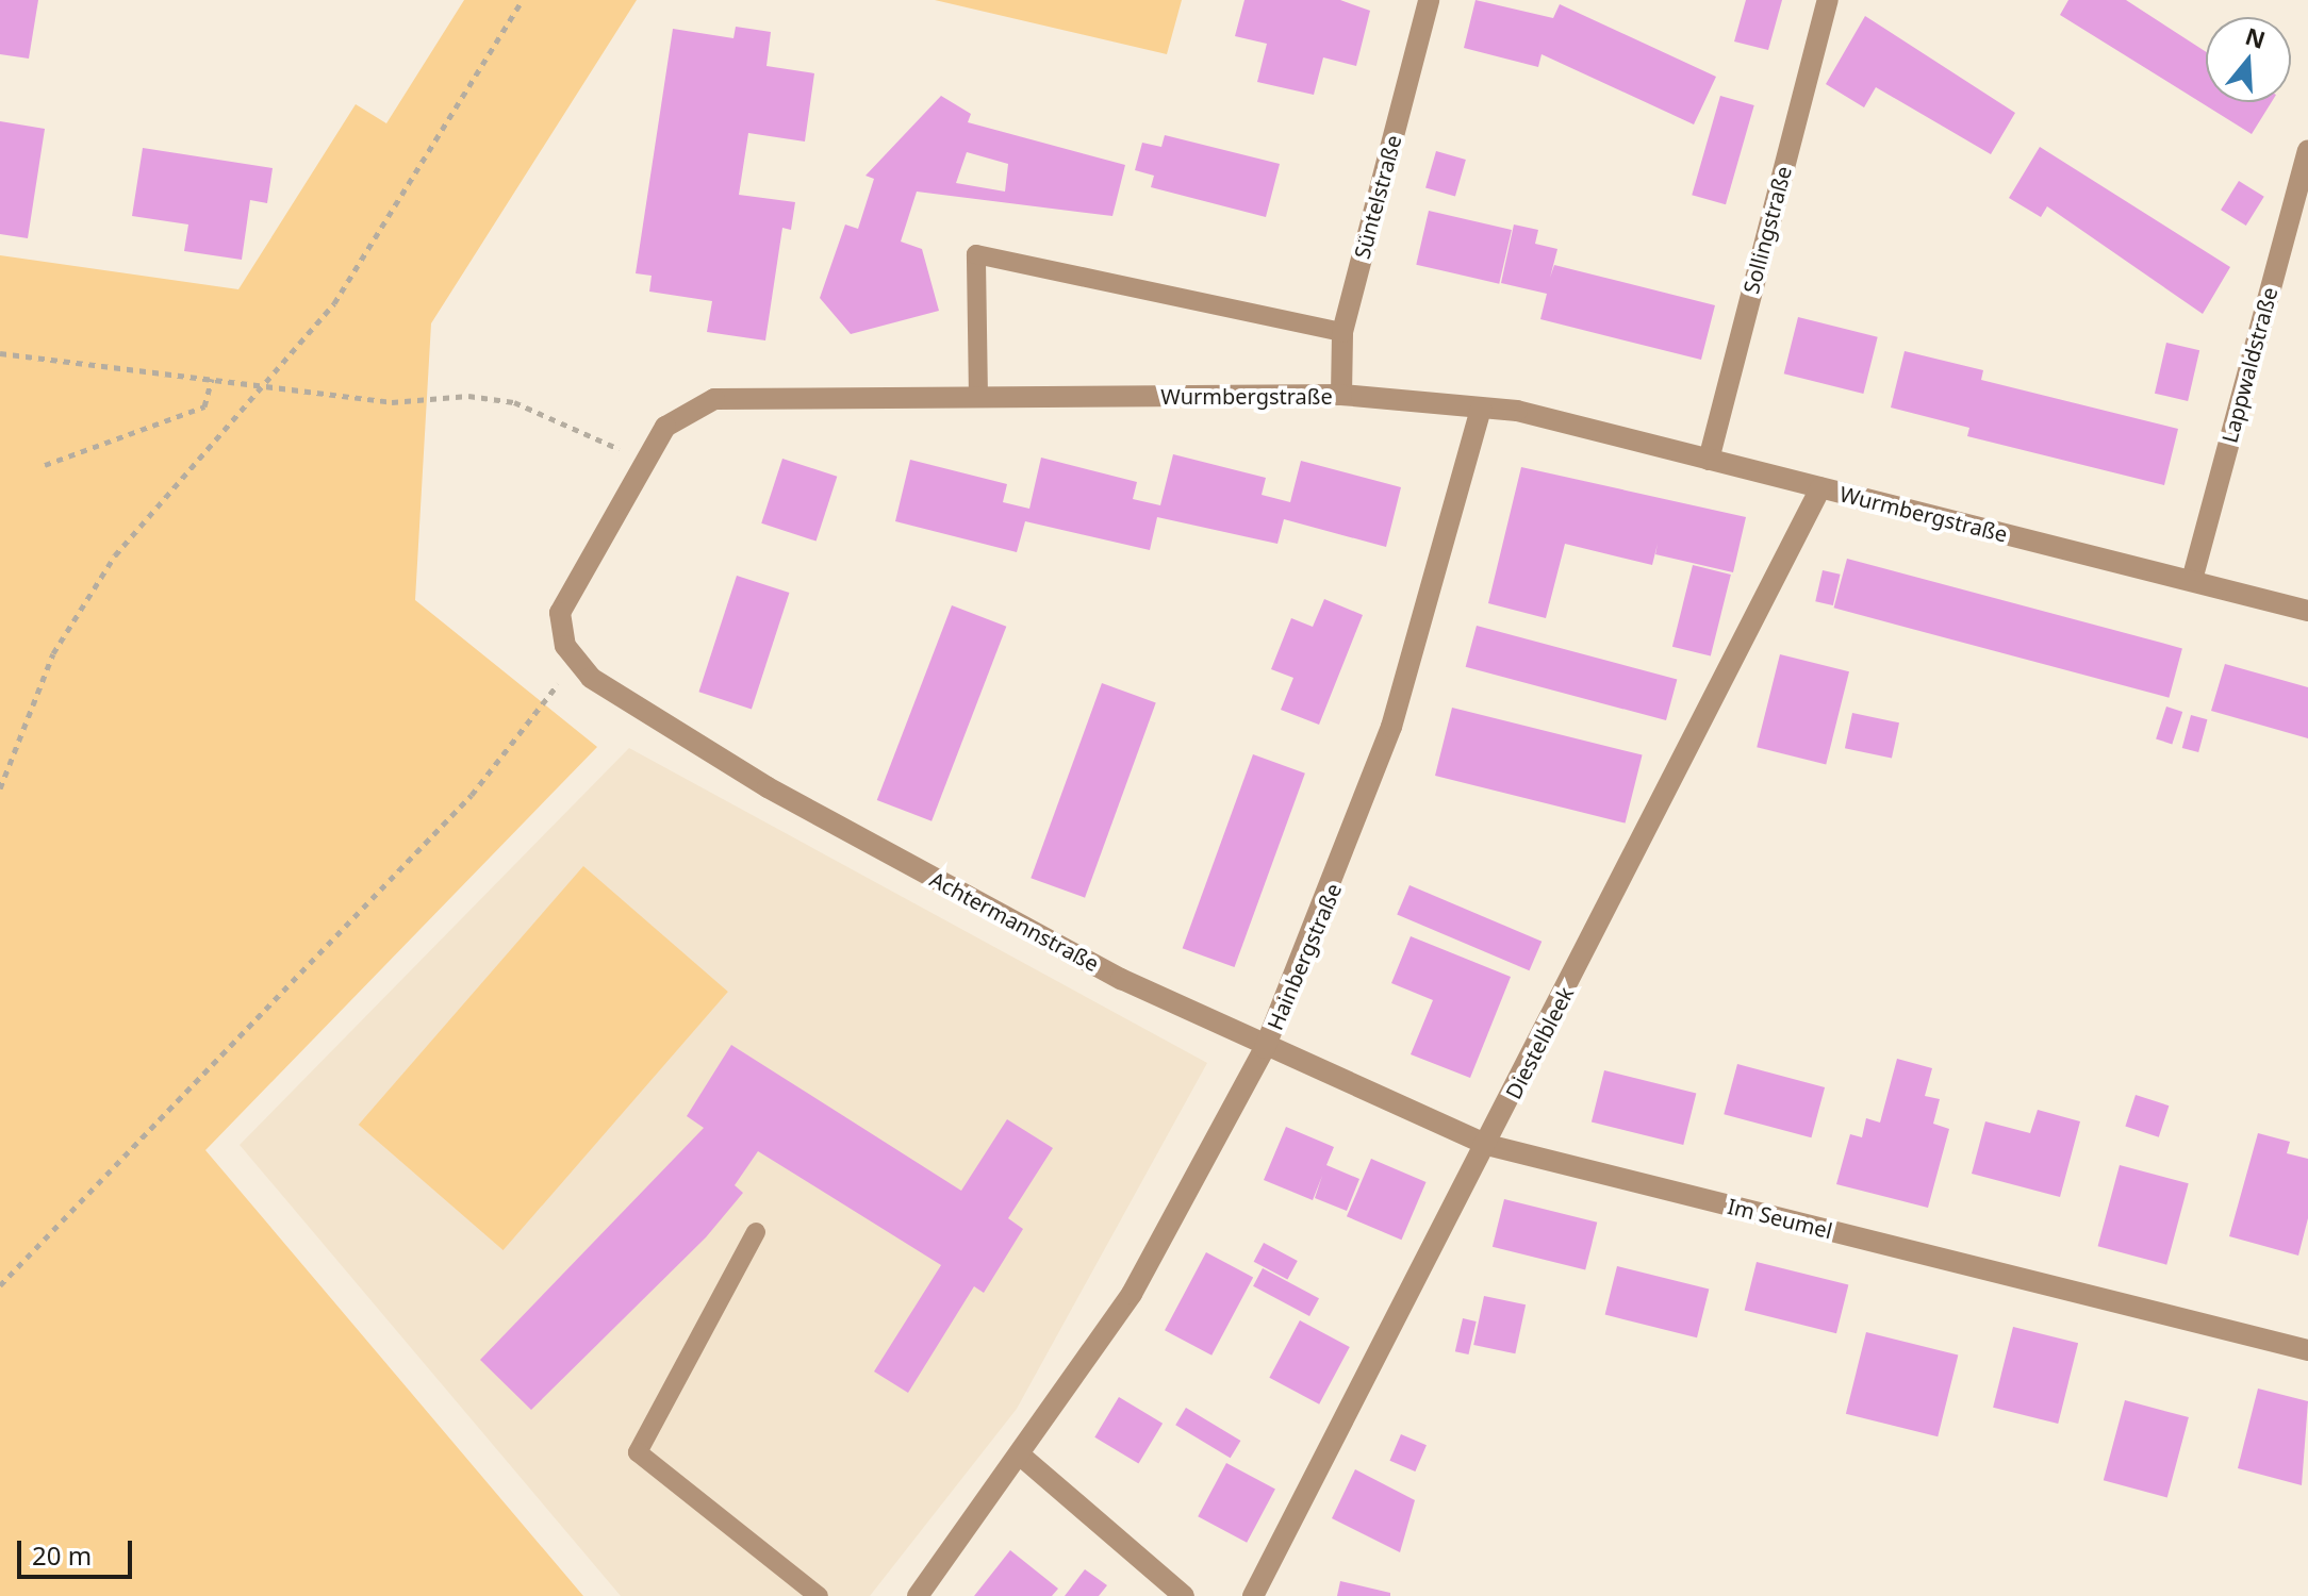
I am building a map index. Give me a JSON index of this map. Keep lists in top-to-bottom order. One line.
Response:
{"streets":{"street":["Süntelstraße","Sollingstraße","Lappwaldstraße","Wurmbergstraße","Achtermannstraße","Hainbergstraße","Diestelbleek","Im Seumel"]},"crossings":[["Süntelstraße","Wurmbergstraße"],["Sollingstraße","Wurmbergstraße"],["Lappwaldstraße","Wurmbergstraße"],["Wurmbergstraße","Achtermannstraße"],["Wurmbergstraße","Hainbergstraße"],["Wurmbergstraße","Diestelbleek"],["Achtermannstraße","Hainbergstraße"],["Achtermannstraße","Im Seumel"],["Hainbergstraße","Im Seumel"],["Diestelbleek","Im Seumel"]],"scale_bar":"20 m","north":"top"}
